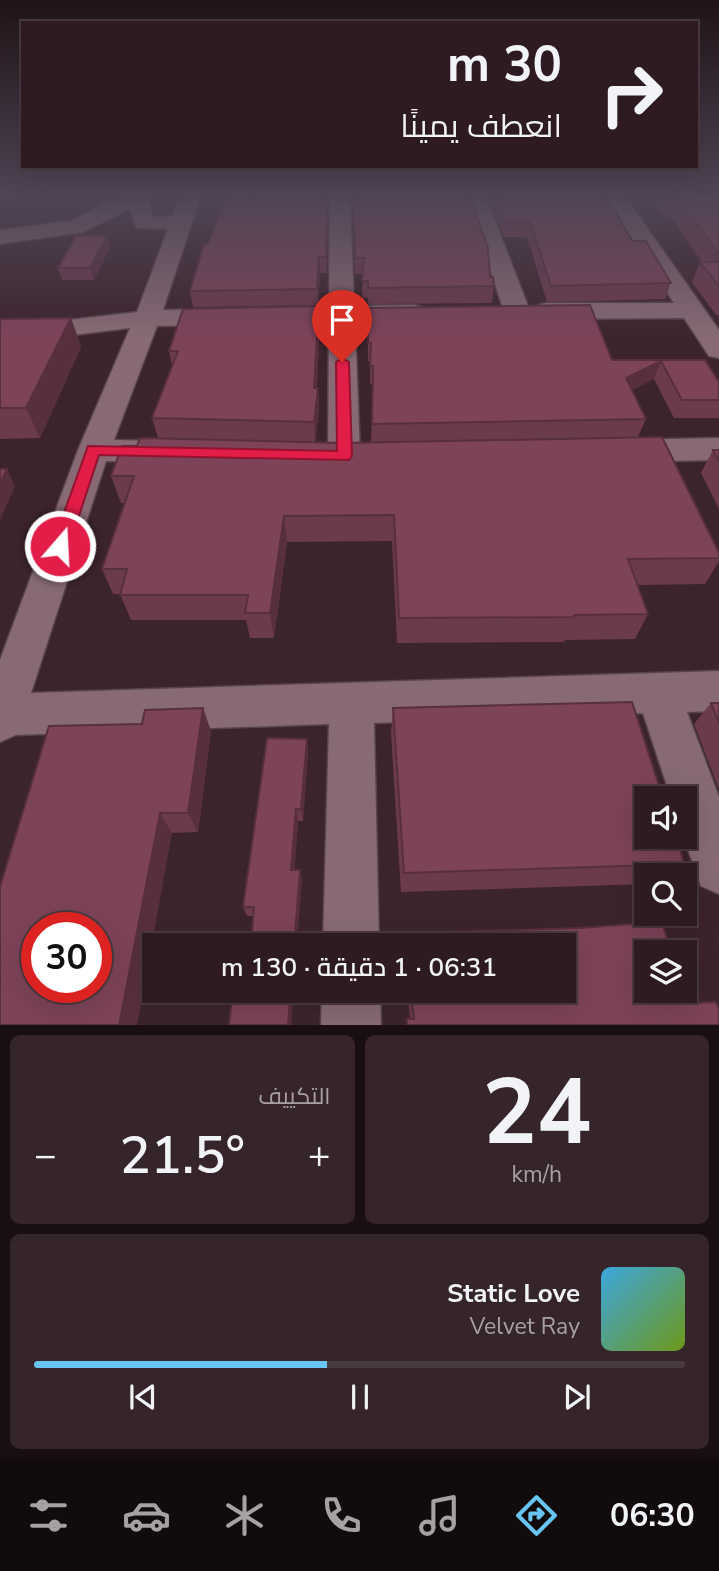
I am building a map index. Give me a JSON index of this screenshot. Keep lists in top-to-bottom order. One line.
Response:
{"page":{"turn":["30 m","انعطف يمينًا"],"limit":"30","trip":"06:31 · 1 دقيقة · 130 m","tile":[["24","km/h"],"التكييف"],"heat":["−","21.5°","+"],"song":["Static Love","Velvet Ray"],"tabs":"06:30"}}
